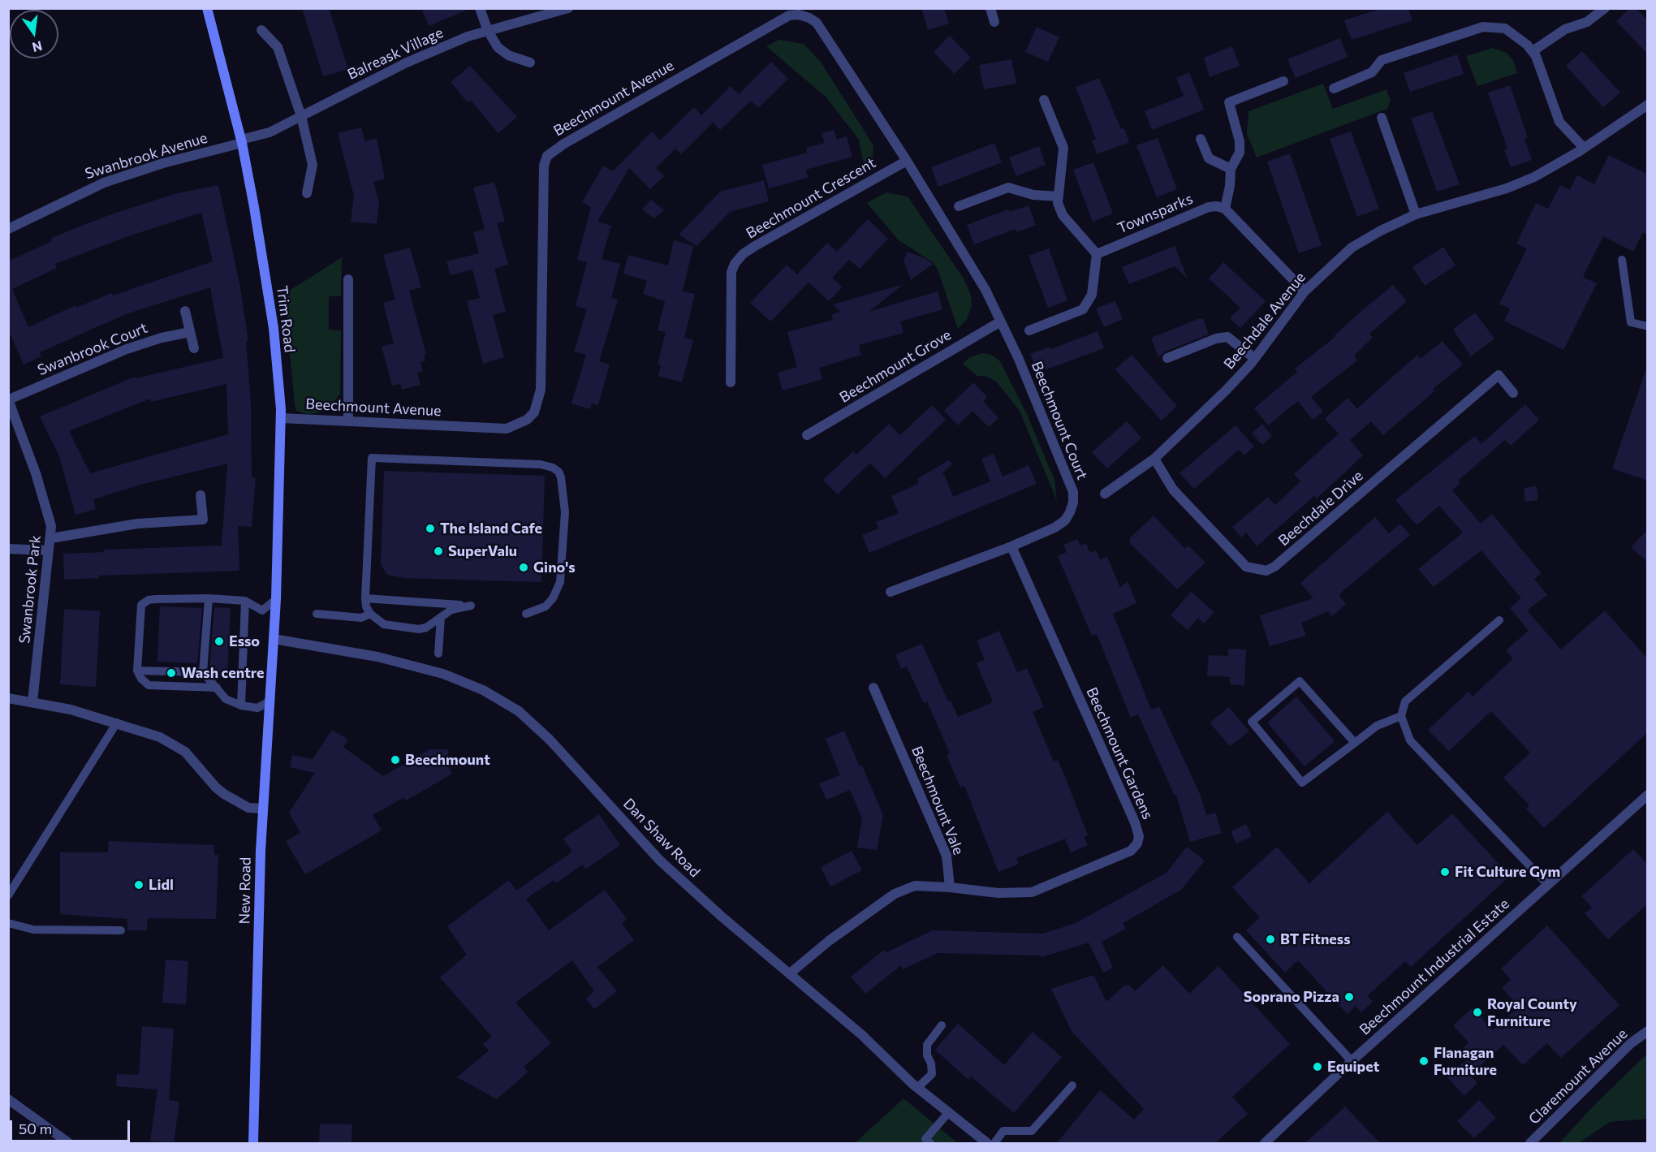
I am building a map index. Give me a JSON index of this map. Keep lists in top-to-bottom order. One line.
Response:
{"streets":{"main road":["Trim Road","New Road"],"street":["Balreask Village","Beechmount Avenue","Swanbrook Avenue","Beechmount Crescent","Townsparks","Beechdale Avenue","Swanbrook Court","Beechmount Grove","Beechmount Court","Beechdale Drive","Swanbrook Park","Beechmount Gardens","Beechmount Vale","Dan Shaw Road","Beechmount Industrial Estate","Claremount Avenue"]},"crossings":[["Balreask Village","Swanbrook Avenue"],["Balreask Village","Trim Road"],["Beechmount Avenue","Beechmount Crescent"],["Beechmount Avenue","Trim Road"],["Beechmount Avenue","Beechmount Grove"],["Beechmount Avenue","Beechmount Court"],["Swanbrook Avenue","Trim Road"],["Trim Road","Dan Shaw Road"],["Trim Road","New Road"],["Beechdale Avenue","Beechdale Drive"],["Swanbrook Court","Swanbrook Park"],["Beechmount Grove","Beechmount Court"],["Beechmount Court","Beechmount Gardens"],["Beechmount Gardens","Beechmount Vale"],["Dan Shaw Road","New Road"]],"places":["The Island Cafe","SuperValu","Gino's","Esso","Wash centre","Beechmount","Fit Culture Gym","Lidl","BT Fitness","Soprano Pizza","Royal County Furniture","Flanagan Furniture","Equipet"],"scale_bar":"50 m","north":"bottom"}
